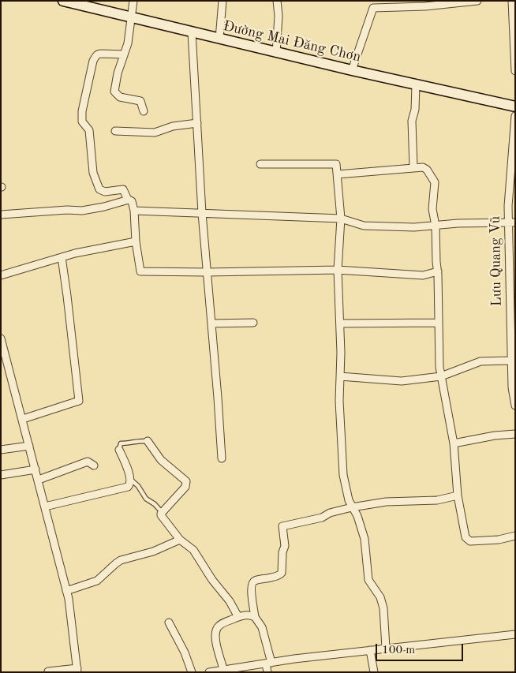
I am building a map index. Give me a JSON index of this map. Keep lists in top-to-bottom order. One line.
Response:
{"streets":{"main road":["Đường Mai Đăng Chơn"],"street":["Lưu Quang Vũ"]},"scale_bar":"100 m"}
